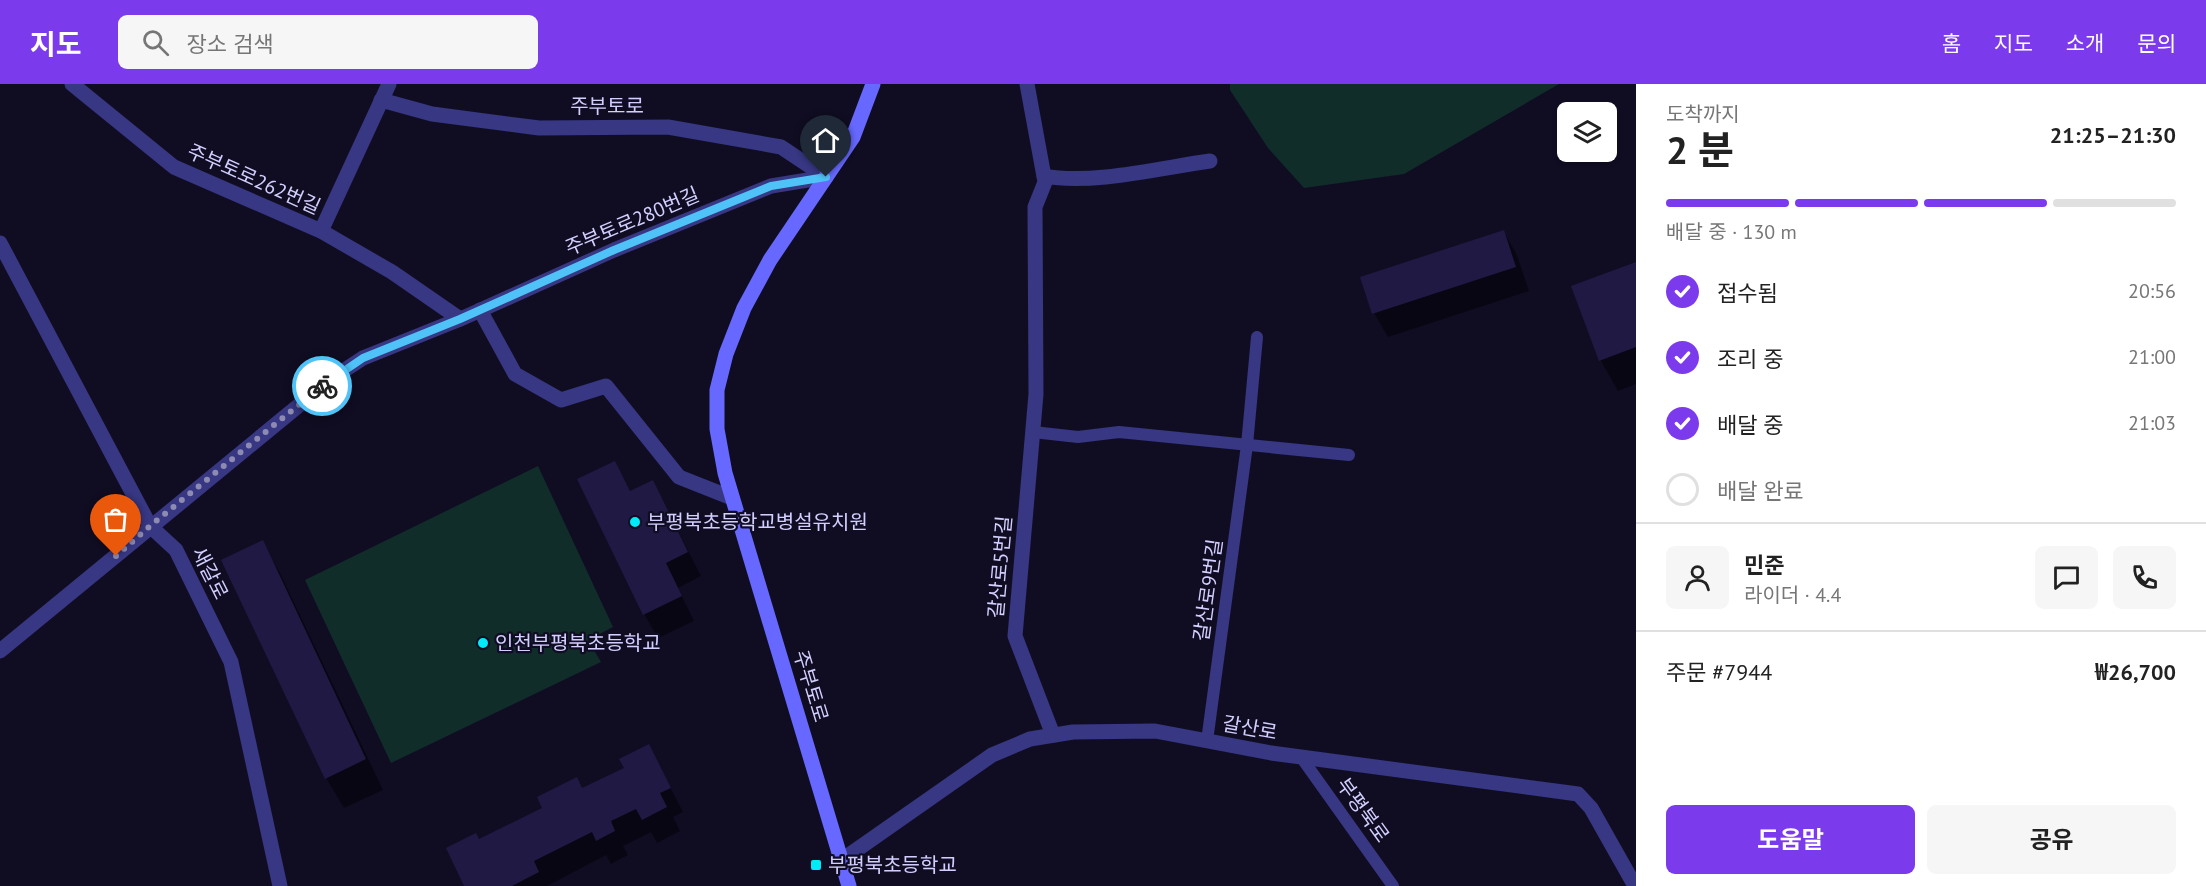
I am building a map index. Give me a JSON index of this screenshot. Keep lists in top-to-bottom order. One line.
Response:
{"streets":{"main road":["주부토로"],"street":["주부토로262번길","주부토로280번길","갈산로5번길","새갈로","갈산로"],"lane":["갈산로9번길","부평북로"]},"crossings":[["주부토로","주부토로262번길"],["주부토로","주부토로280번길"],["주부토로","갈산로"],["주부토로280번길","새갈로"],["갈산로5번길","갈산로"],["갈산로9번길","갈산로"],["갈산로","부평북로"]],"places":{"other":["부평북초등학교병설유치원","인천부평북초등학교"],"transit":["부평북초등학교"]},"page":{"header":"지도","search":"장소 검색","nav":["홈","지도","소개","문의"],"heading":["2 분","도착까지","21:25–21:30"],"panel":["민준","라이더 · 4.4","주문 #7944","₩26,700"],"bar":"배달 중 · 130 m","list":[["접수됨","20:56"],["조리 중","21:00"],["배달 중","21:03"],"배달 완료"],"buttons":["도움말","공유"]}}
